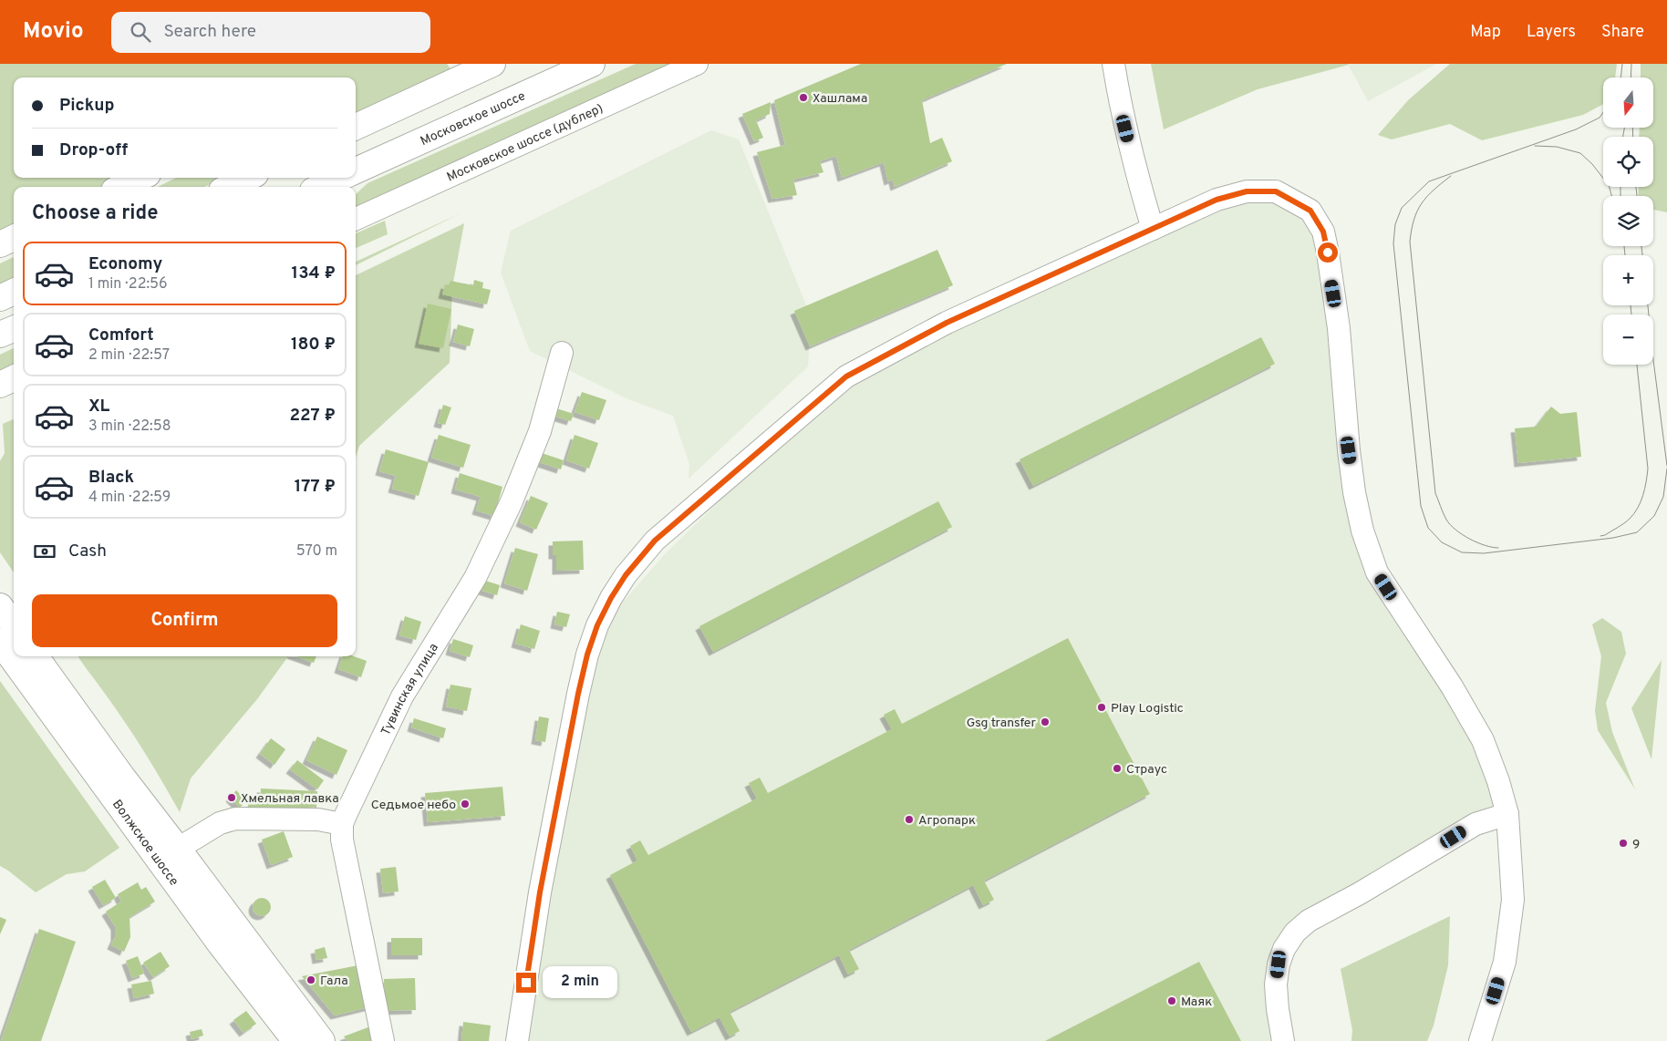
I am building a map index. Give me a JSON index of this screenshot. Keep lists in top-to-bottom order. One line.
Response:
{"streets":{"main road":["Московское шоссе","Волжское шоссе"],"street":["Московское шоссе (дублер)","Тувинская улица"]},"places":["Хашлама","Play Logistic","Gsg transfer","Страус","Хмельная лавка","Седьмое небо","Агропарк","9","Гала","Маяк"],"north":"bottom","page":{"header":"Movio","search":"Search here","nav":["Map","Layers","Share"],"map_buttons":["+","−"],"banner":["Pickup","Drop-off"],"heading":"Choose a ride","list":[{"name":"Economy","note":"1 min · 22:56","value":"134 ₽"},{"name":"Comfort","note":"2 min · 22:57","value":"180 ₽"},{"name":"XL","note":"3 min · 22:58","value":"227 ₽"},{"name":"Black","note":"4 min · 22:59","value":"177 ₽"}],"pay":["Cash","570 m"],"buttons":"Confirm","bubble":"2 min"}}
